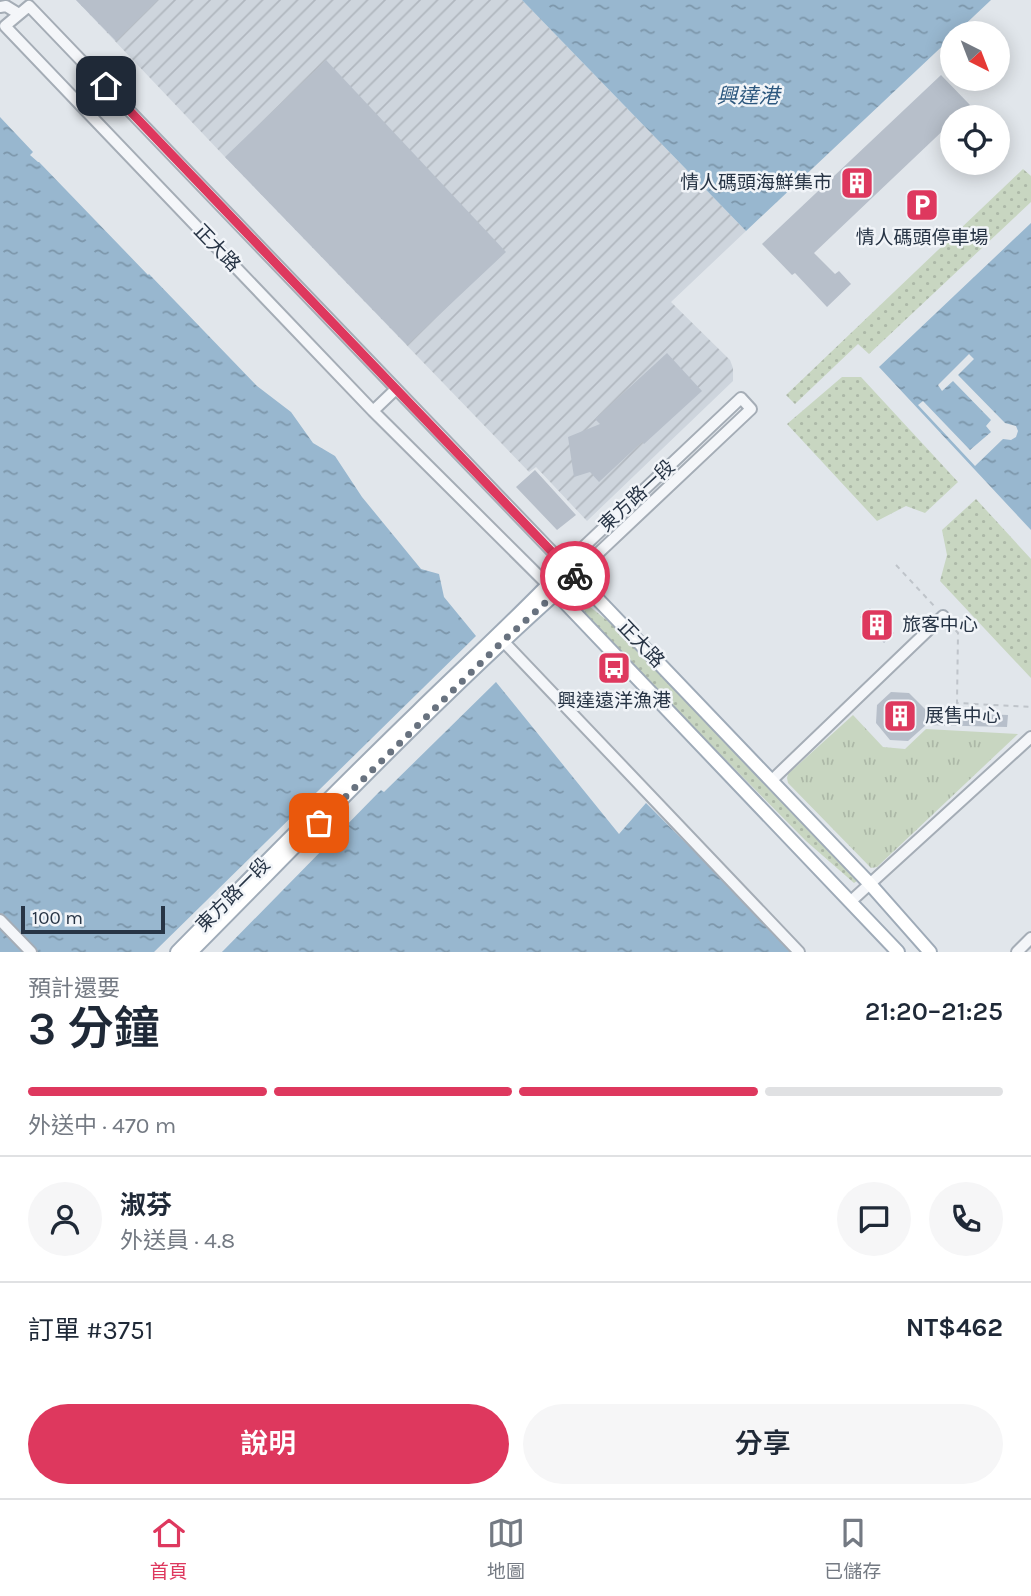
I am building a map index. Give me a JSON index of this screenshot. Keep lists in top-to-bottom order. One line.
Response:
{"streets":{"main road":["正大路","東方路一段"]},"crossings":[["正大路","東方路一段"]],"water":["興達港"],"places":{"building":["情人碼頭海鮮集市","旅客中心","展售中心"],"parking":["情人碼頭停車場"],"bus stop":["興達遠洋漁港"]},"scale_bar":"100 m","north":"bottom right","page":{"scale":"100 m","heading":["3 分鐘","預計還要","21:20–21:25"],"panel":["淑芬","外送員 · 4.8","訂單 #3751","NT$462"],"bar":"外送中 · 470 m","buttons":["說明","分享"],"tabs":["首頁","地圖","已儲存"]}}
